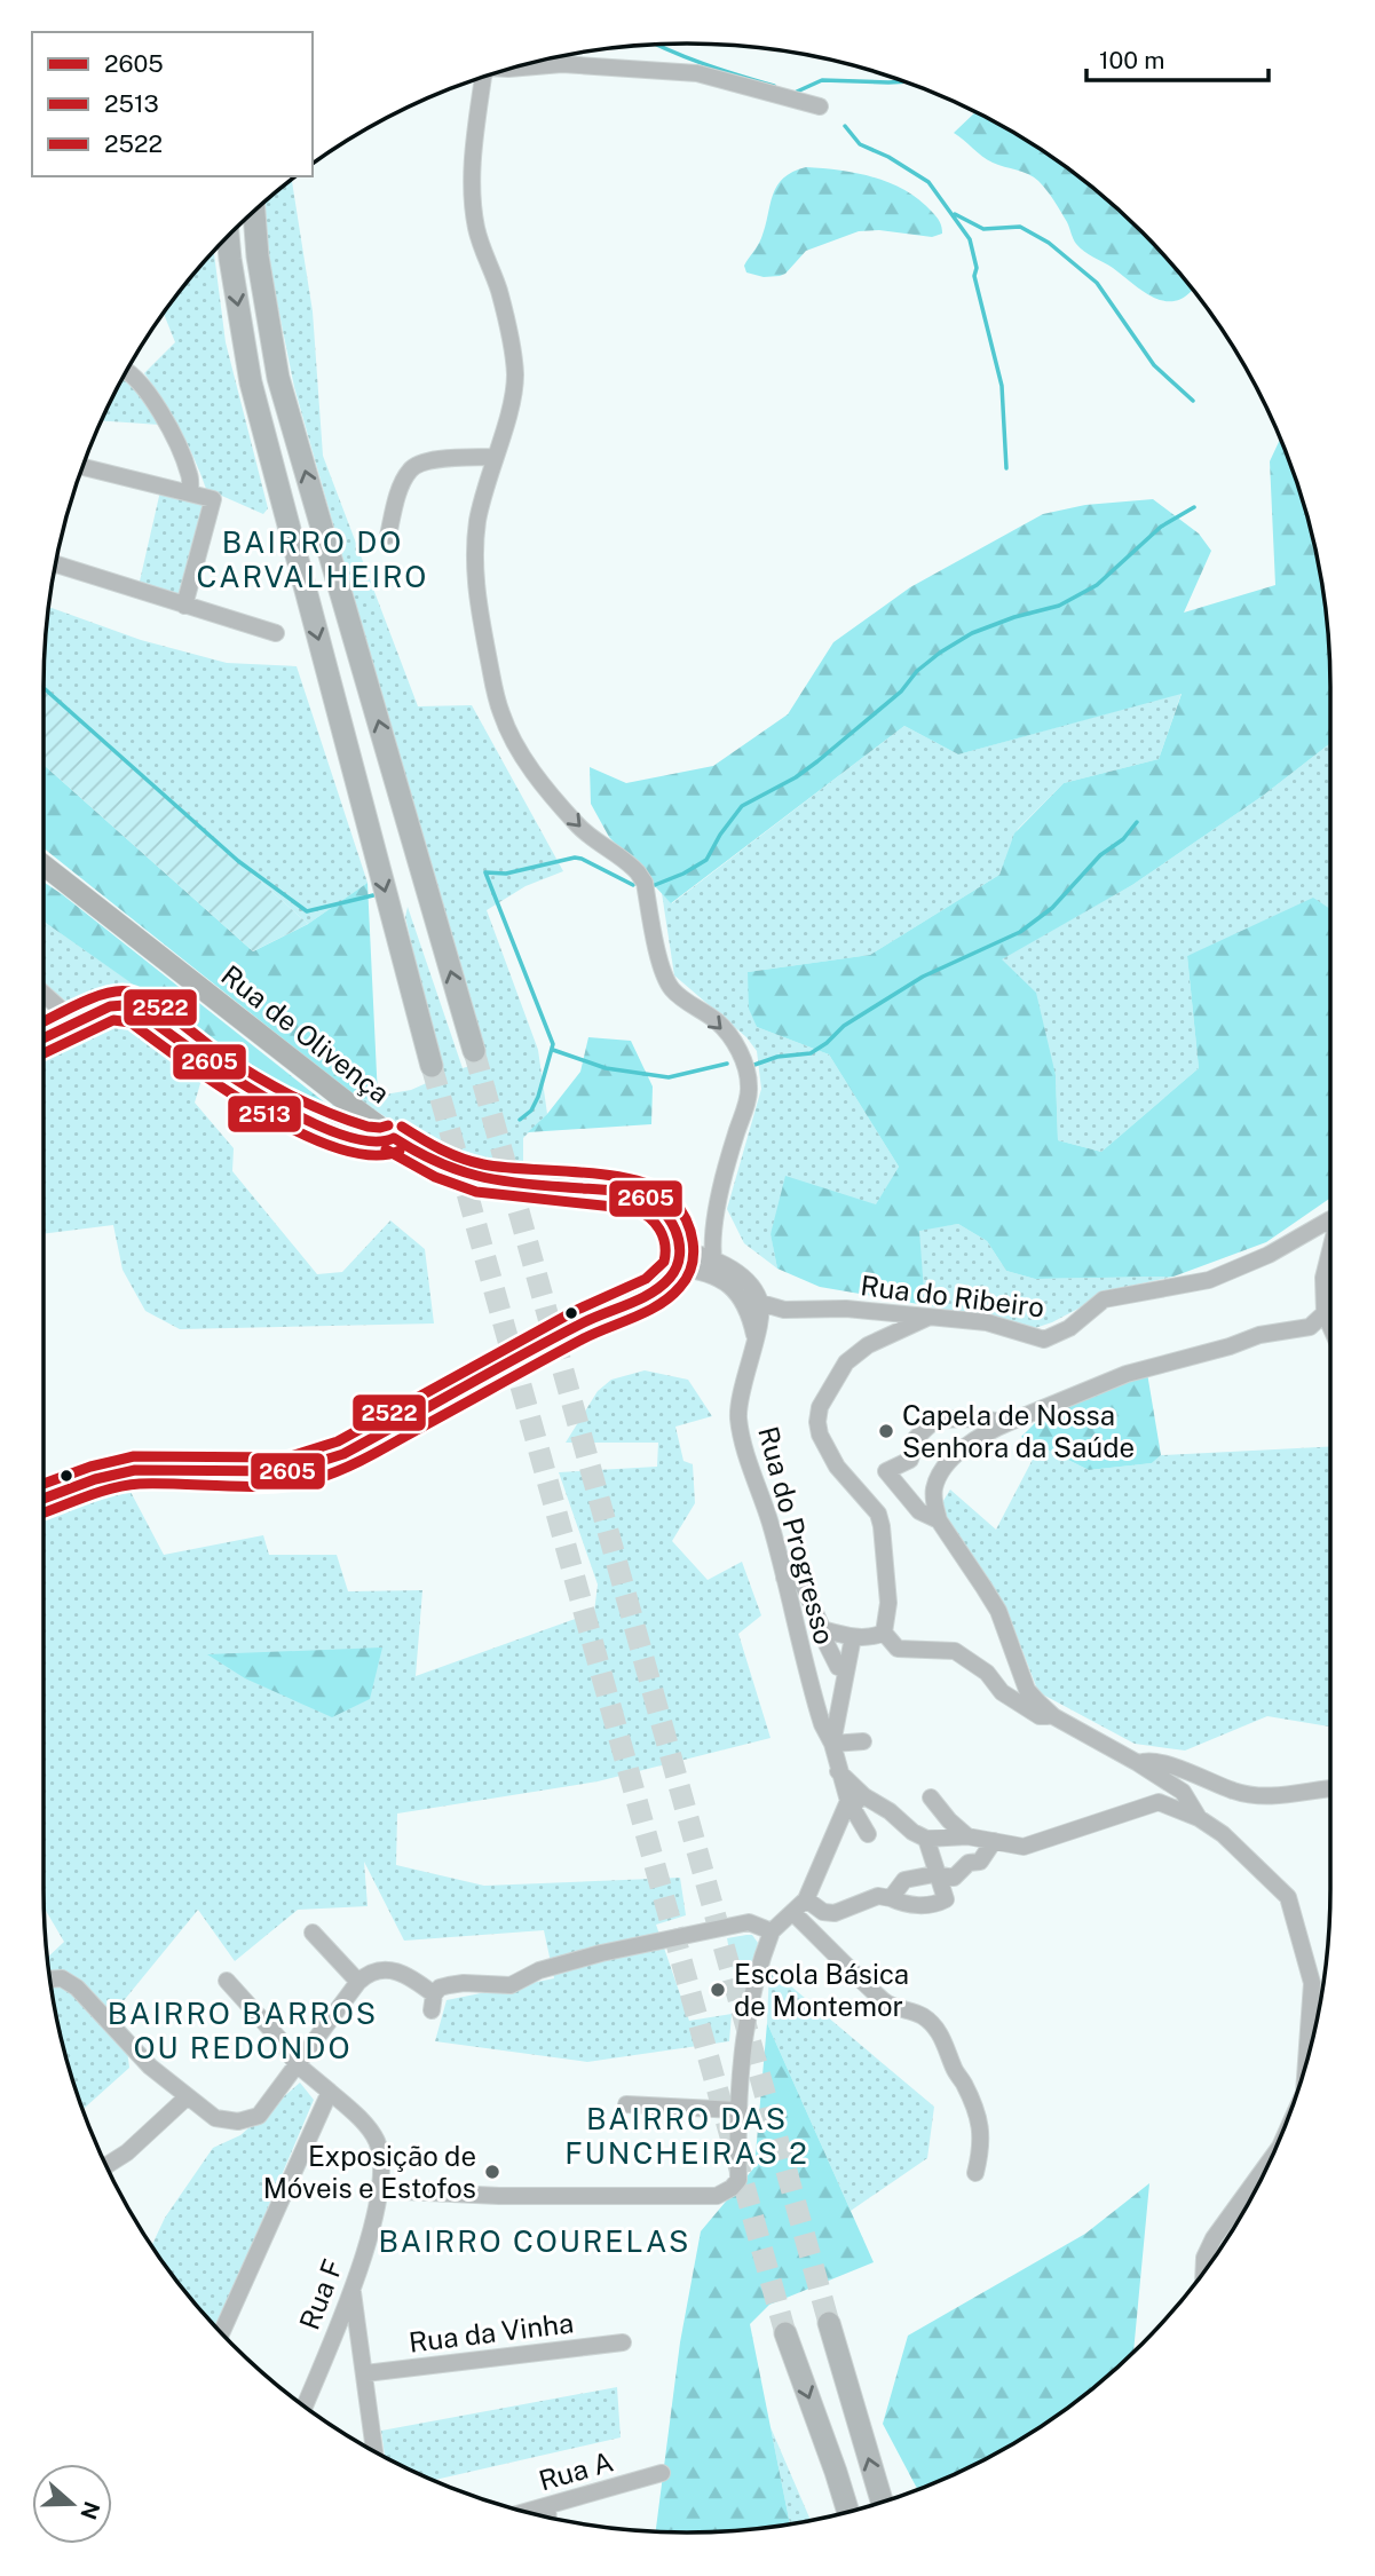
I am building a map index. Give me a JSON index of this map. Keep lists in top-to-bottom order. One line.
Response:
{"streets":{"main road":["Rua de Olivença"],"street":["Rua do Ribeiro","Rua do Progresso","Rua F","Rua da Vinha","Rua A"]},"crossings":[["Rua do Ribeiro","Rua do Progresso"]],"districts":["BAIRRO DO CARVALHEIRO","BAIRRO BARROS OU REDONDO","BAIRRO DAS FUNCHEIRAS 2","BAIRRO COURELAS"],"places":["Capela de Nossa Senhora da Saúde","Escola Básica de Montemor","Exposição de Móveis e Estofos"],"lines":["transit line 2522","transit line 2605","transit line 2513"],"legend":["2605","2513","2522"],"scale_bar":"100 m","north":"right"}
